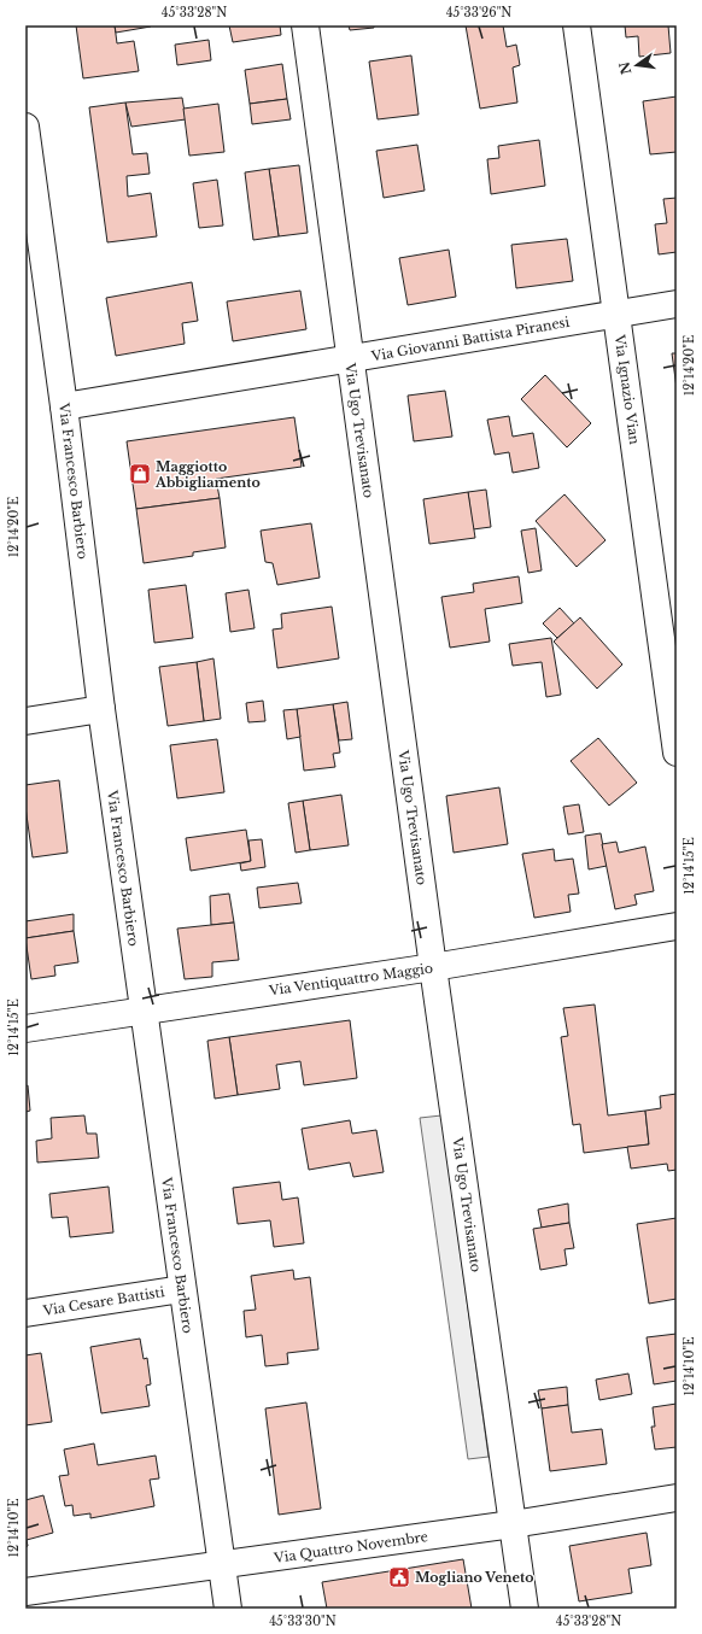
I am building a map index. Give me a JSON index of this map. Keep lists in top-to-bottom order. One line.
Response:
{"streets":{"street":["Via Giovanni Battista Piranesi","Via Ignazio Vian","Via Ugo Trevisanato","Via Francesco Barbiero","Via Ventiquattro Maggio","Via Cesare Battisti","Via Quattro Novembre"]},"crossings":[["Via Giovanni Battista Piranesi","Via Ignazio Vian"],["Via Giovanni Battista Piranesi","Via Ugo Trevisanato"],["Via Giovanni Battista Piranesi","Via Francesco Barbiero"],["Via Ugo Trevisanato","Via Ventiquattro Maggio"],["Via Ugo Trevisanato","Via Quattro Novembre"],["Via Francesco Barbiero","Via Ventiquattro Maggio"],["Via Francesco Barbiero","Via Cesare Battisti"],["Via Francesco Barbiero","Via Quattro Novembre"]],"places":{"shop":["Maggiotto Abbigliamento"],"public building":["Mogliano Veneto"]},"north":"left","coordinates":["45°33'28\"N","45°33'26\"N","12°14'20\"E","12°14'15\"E","12°14'10\"E","45°33'30\"N"]}
